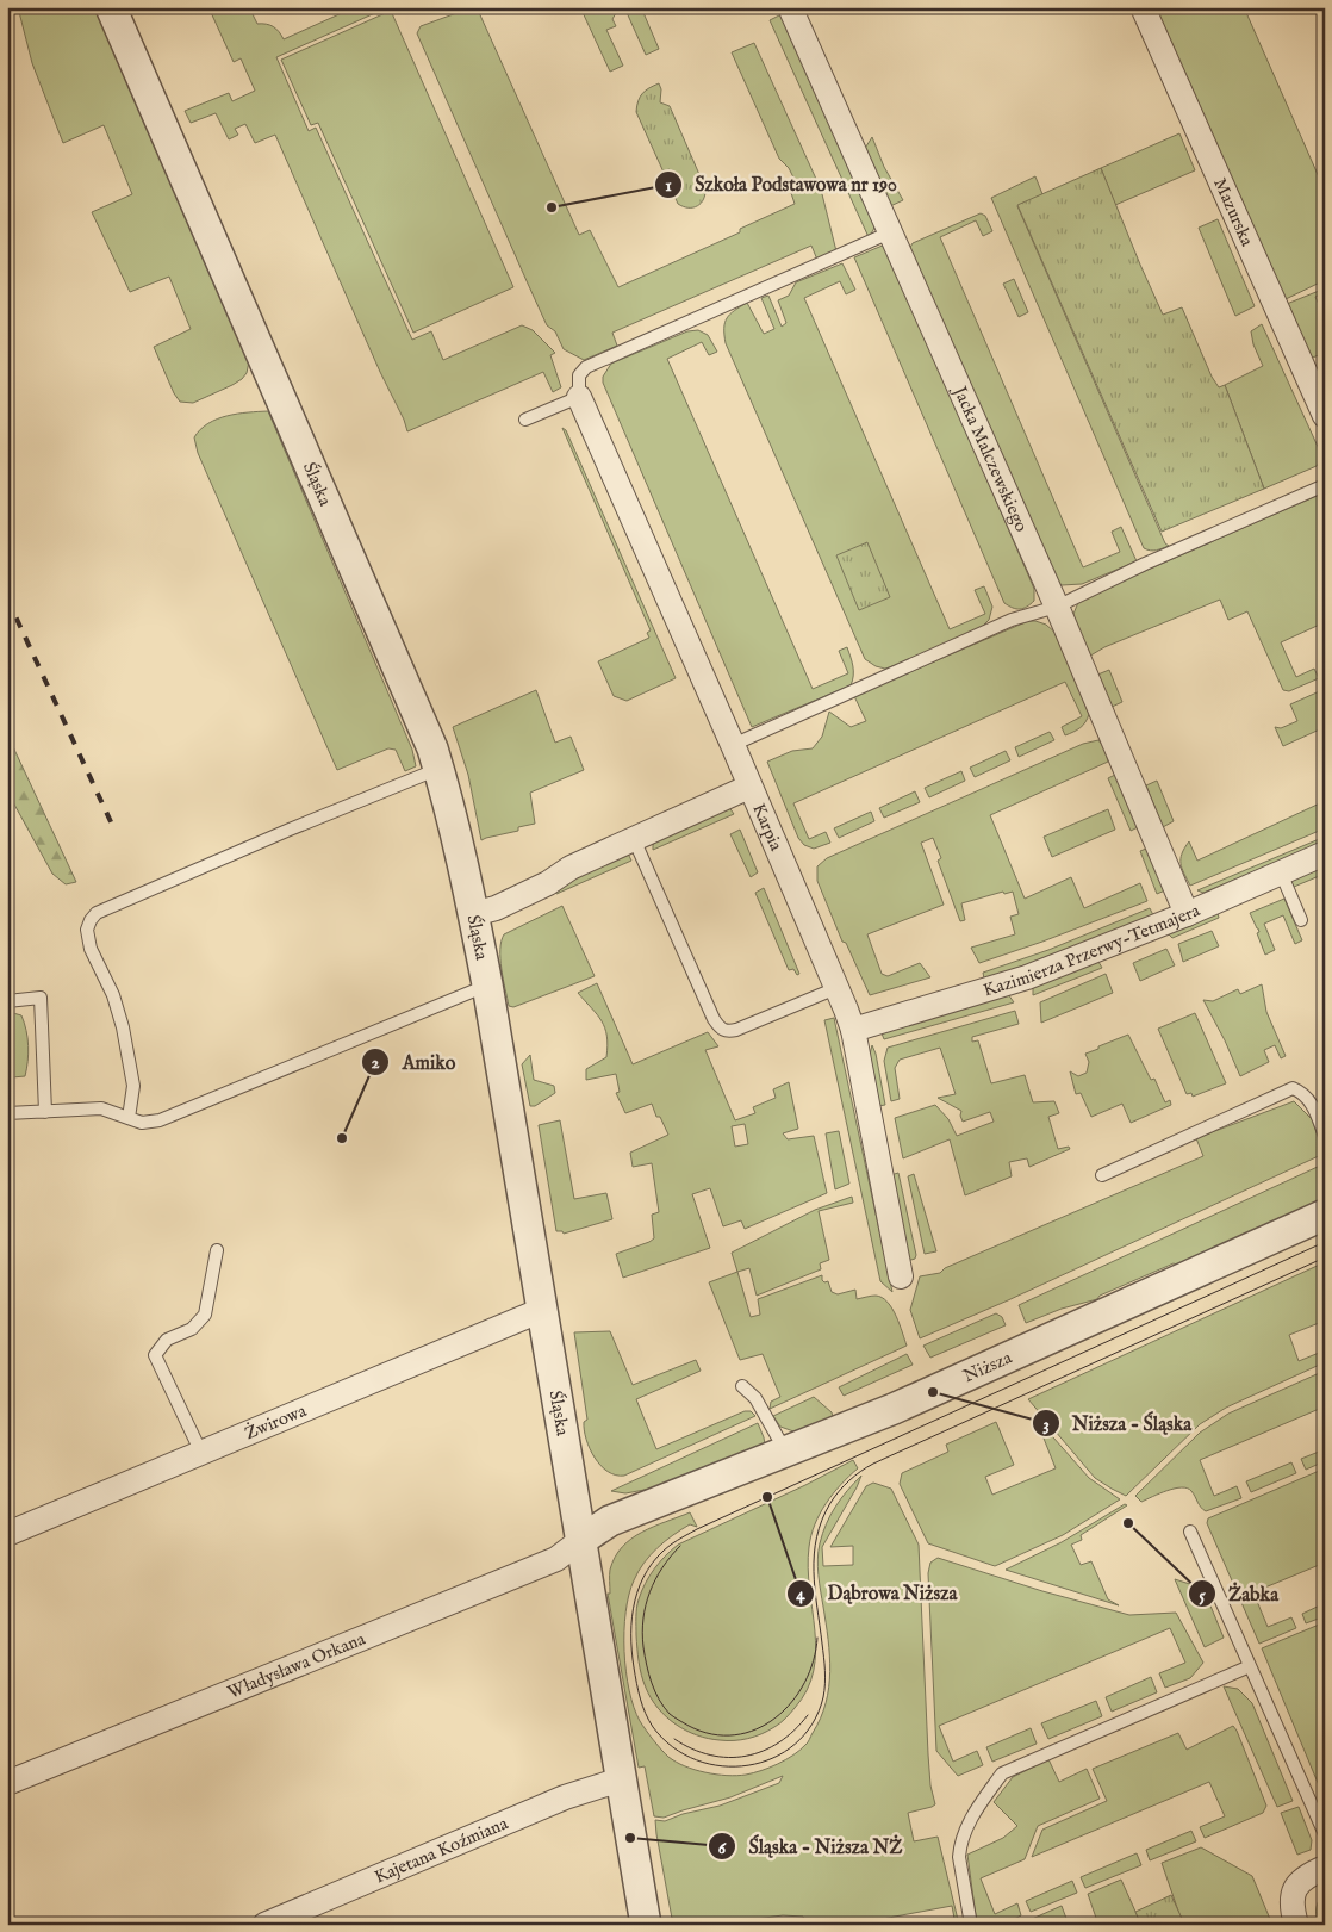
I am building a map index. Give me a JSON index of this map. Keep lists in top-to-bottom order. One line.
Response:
{"streets":{"street":["Mazurska","Jacka Malczewskiego","Śląska","Karpia","Kazimierza Przerwy-Tetmajera","Niższa","Żwirowa","Władysława Orkana","Kajetana Koźmiana"]},"crossings":[["Jacka Malczewskiego","Kazimierza Przerwy-Tetmajera"],["Śląska","Niższa"],["Śląska","Żwirowa"],["Śląska","Władysława Orkana"],["Śląska","Kajetana Koźmiana"],["Karpia","Kazimierza Przerwy-Tetmajera"],["Niższa","Władysława Orkana"]],"places":["Szkoła Podstawowa nr 190","Amiko","Niższa - Śląska","Dąbrowa Niższa","Żabka","Śląska - Niższa NŻ"]}
